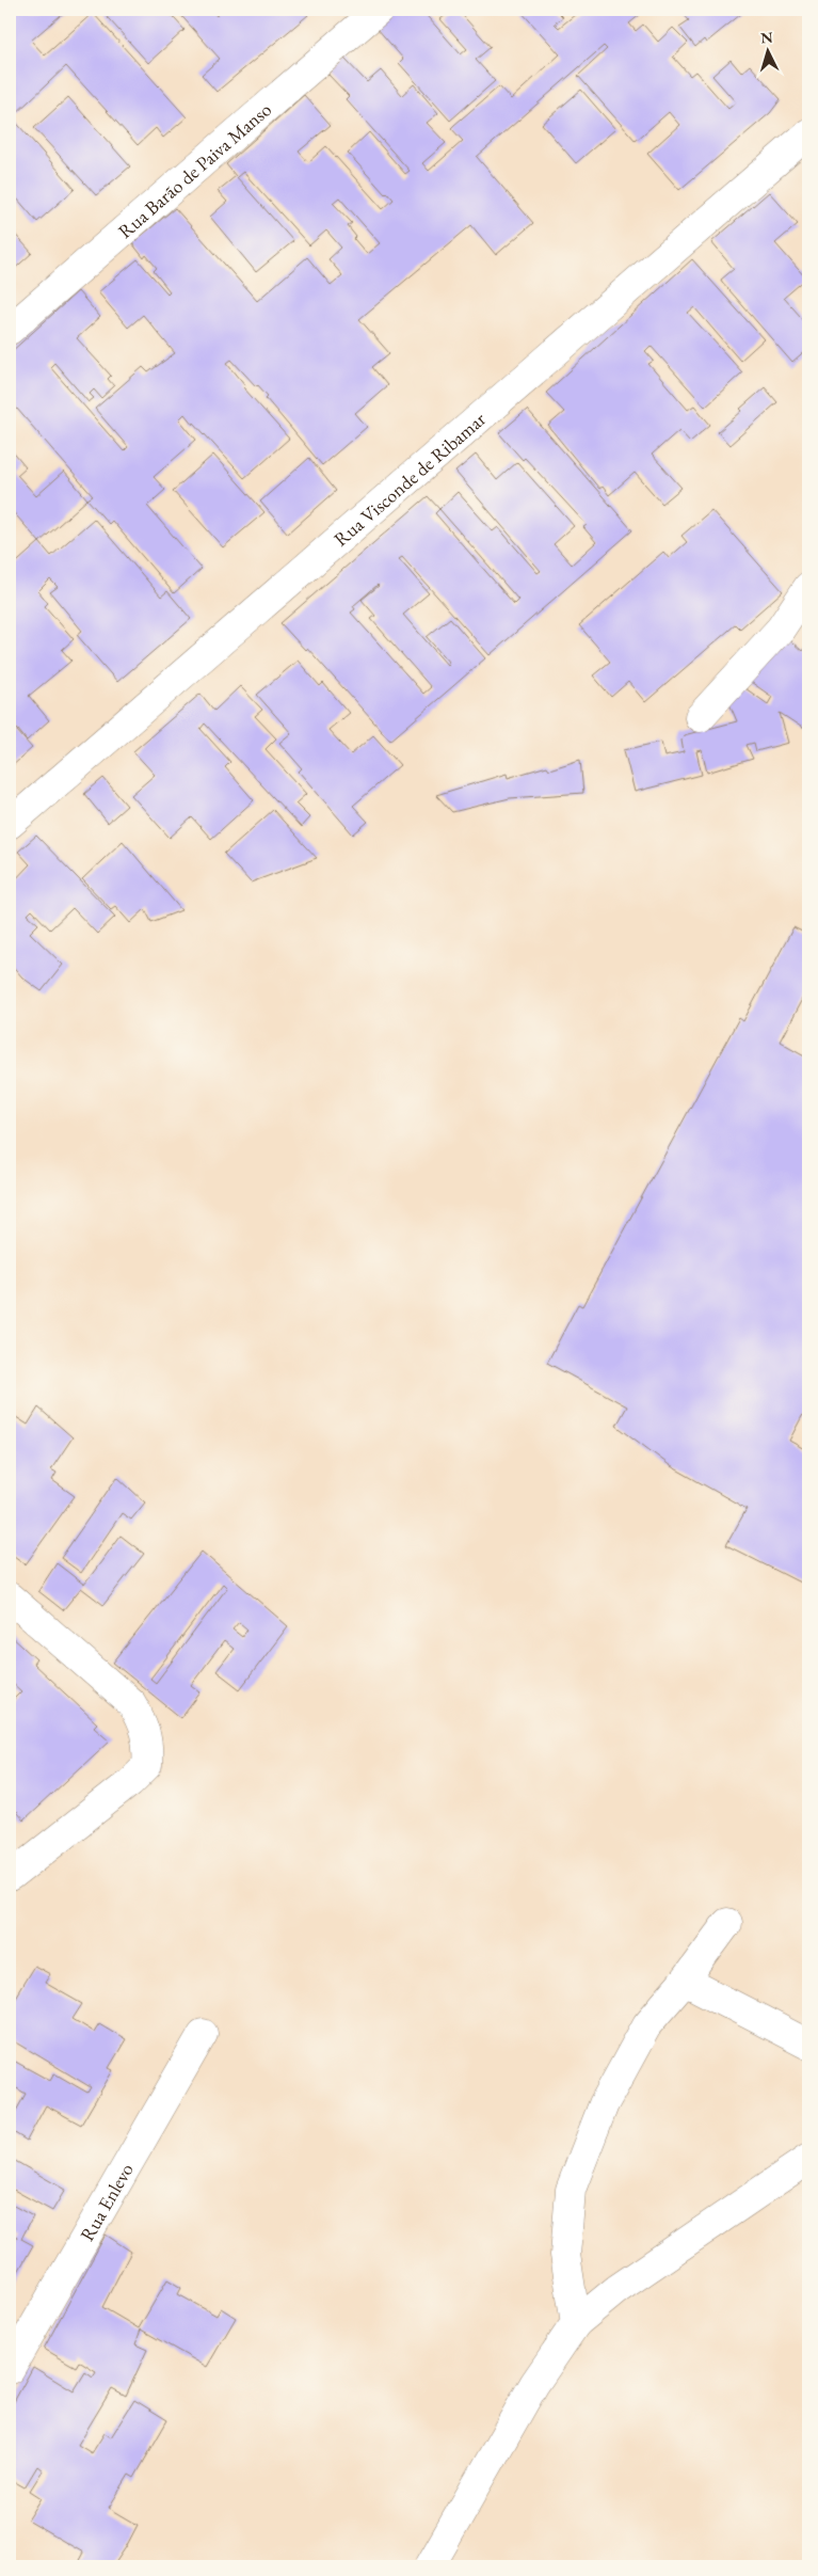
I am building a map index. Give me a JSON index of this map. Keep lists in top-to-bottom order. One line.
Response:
{"streets":{"street":["Rua Barão de Paiva Manso","Rua Visconde de Ribamar","Rua Enlevo"]},"north":"top"}
